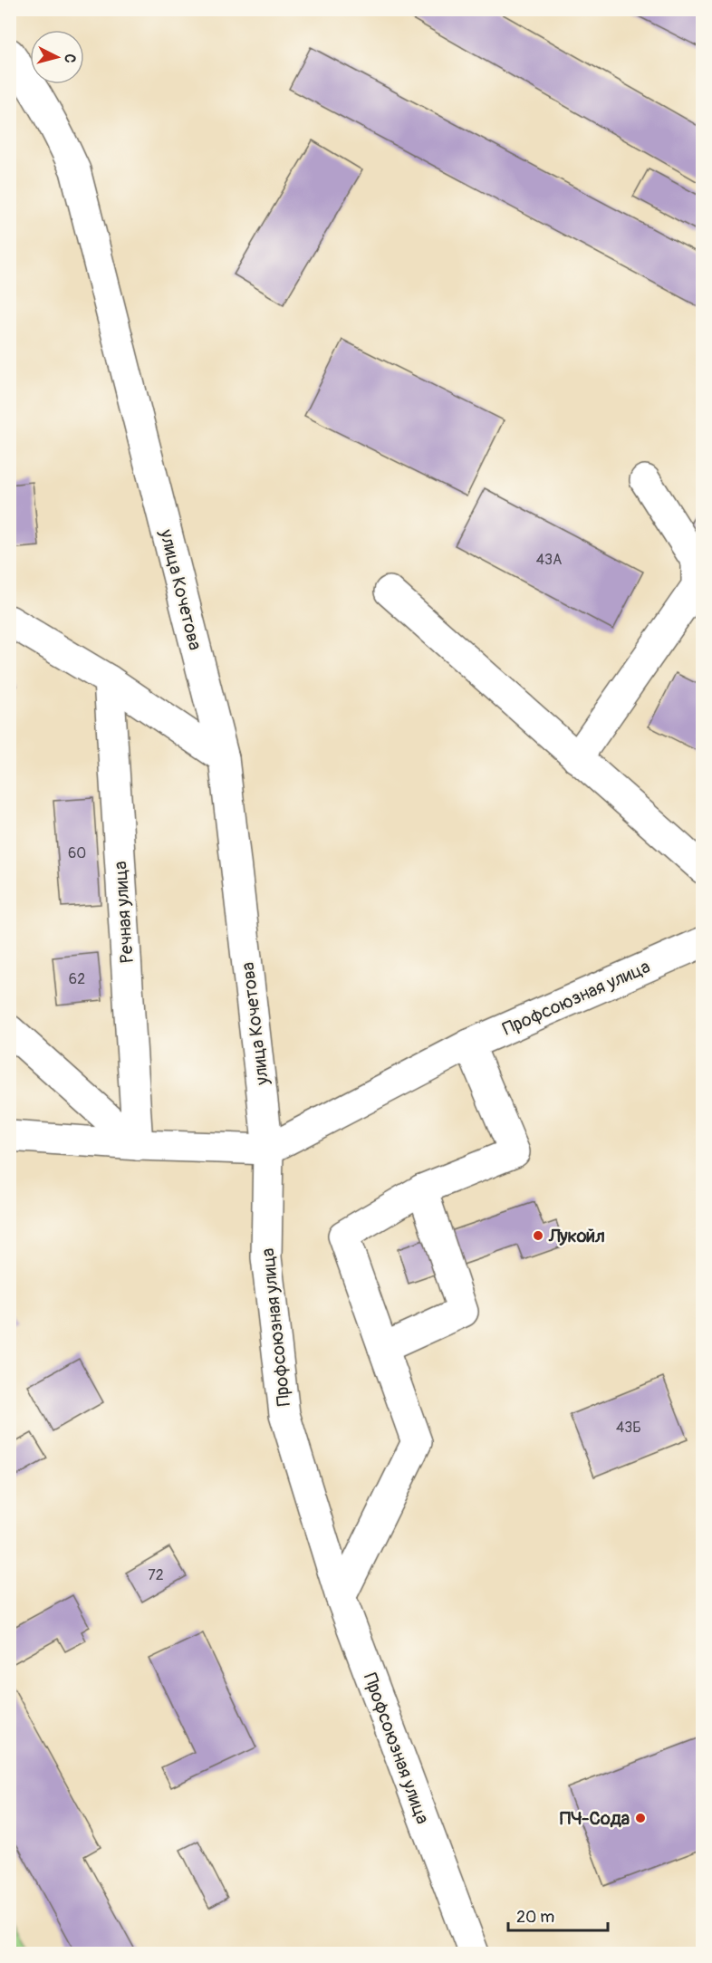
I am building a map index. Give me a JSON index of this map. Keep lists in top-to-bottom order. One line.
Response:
{"streets":{"main road":["улица Кочетова","Речная улица","Профсоюзная улица"]},"crossings":[["улица Кочетова","Профсоюзная улица"]],"places":["Лукойл","ПЧ-Сода"],"house_numbers":["43А","60","62","43Б","72"],"scale_bar":"20 m","north":"right"}
